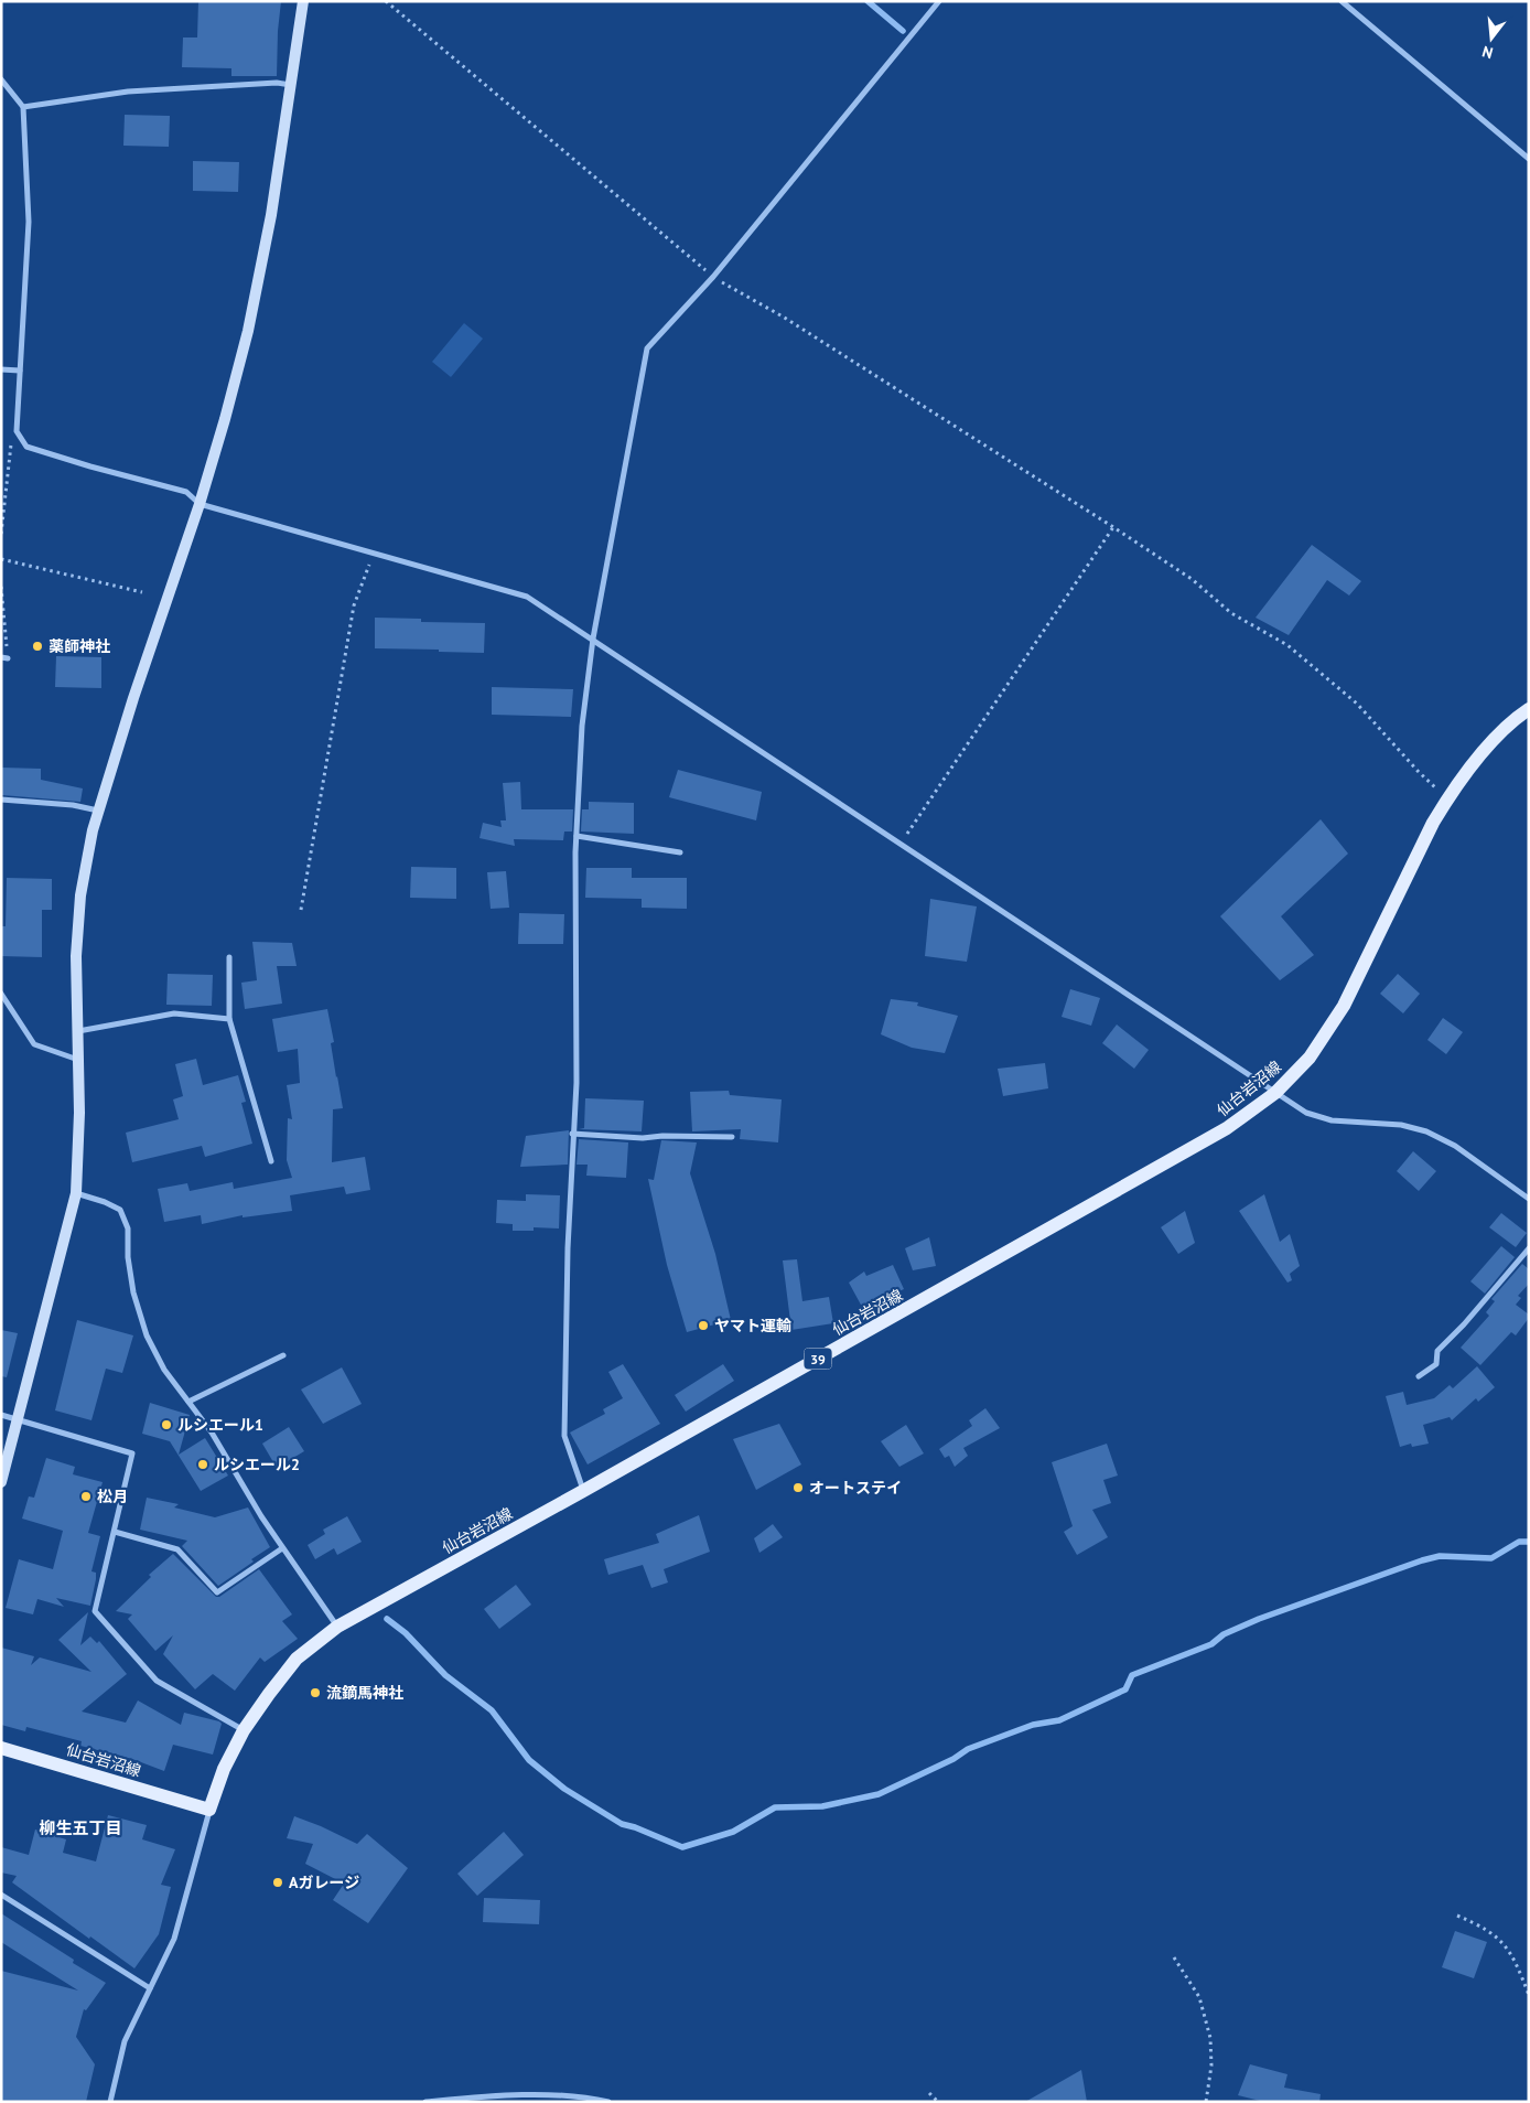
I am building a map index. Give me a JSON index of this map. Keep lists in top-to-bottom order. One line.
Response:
{"streets":{"main road":["仙台岩沼線","39"]},"districts":["柳生五丁目"],"places":["薬師神社","ヤマト運輸","ルシエール1","ルシエール2","オートステイ","松月","流鏑馬神社","Aガレージ"],"north":"bottom"}
